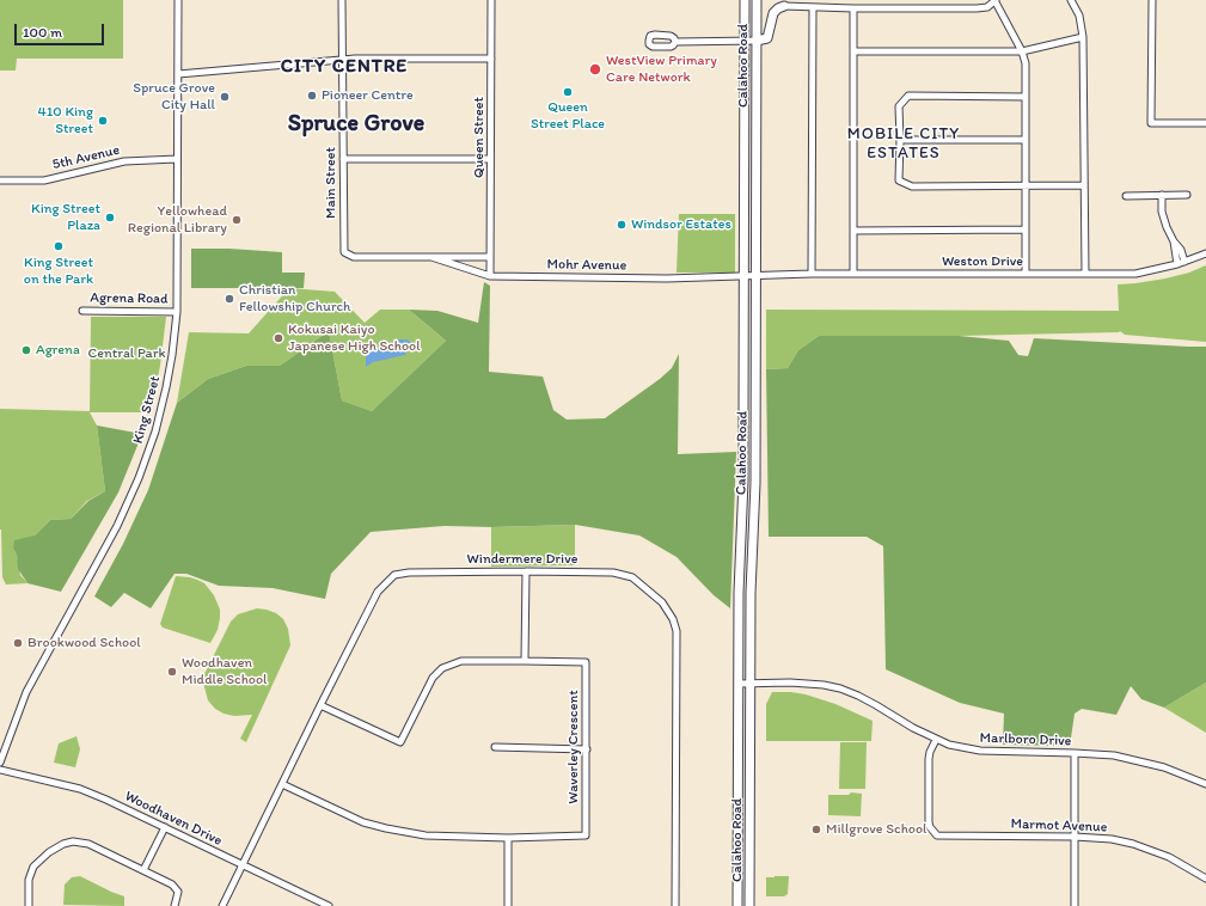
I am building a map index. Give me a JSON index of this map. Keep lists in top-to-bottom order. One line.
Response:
{"streets":{"main road":["Calahoo Road"],"street":["Queen Street","5th Avenue","Main Street","Weston Drive","Mohr Avenue","Agrena Road","King Street","Windermere Drive","Marlboro Drive","Waverley Crescent","Woodhaven Drive","Marmot Avenue"]},"crossings":[["Calahoo Road","Weston Drive"],["Calahoo Road","Mohr Avenue"],["Calahoo Road","Marlboro Drive"],["Queen Street","Mohr Avenue"],["5th Avenue","King Street"],["Main Street","Mohr Avenue"],["Weston Drive","Mohr Avenue"],["Agrena Road","King Street"],["Windermere Drive","Waverley Crescent"],["Windermere Drive","Woodhaven Drive"],["Marlboro Drive","Marmot Avenue"]],"districts":["CITY CENTRE","Spruce Grove","MOBILE CITY ESTATES"],"parks":["Central Park"],"places":["WestView Primary Care Network","Queen Street Place","Pioneer Centre","Spruce Grove City Hall","410 King Street","King Street Plaza","Yellowhead Regional Library","Windsor Estates","King Street on the Park","Christian Fellowship Church","Kokusai Kaiyo Japanese High School","Agrena","Brookwood School","Woodhaven Middle School","Millgrove School"],"scale_bar":"100 m"}
